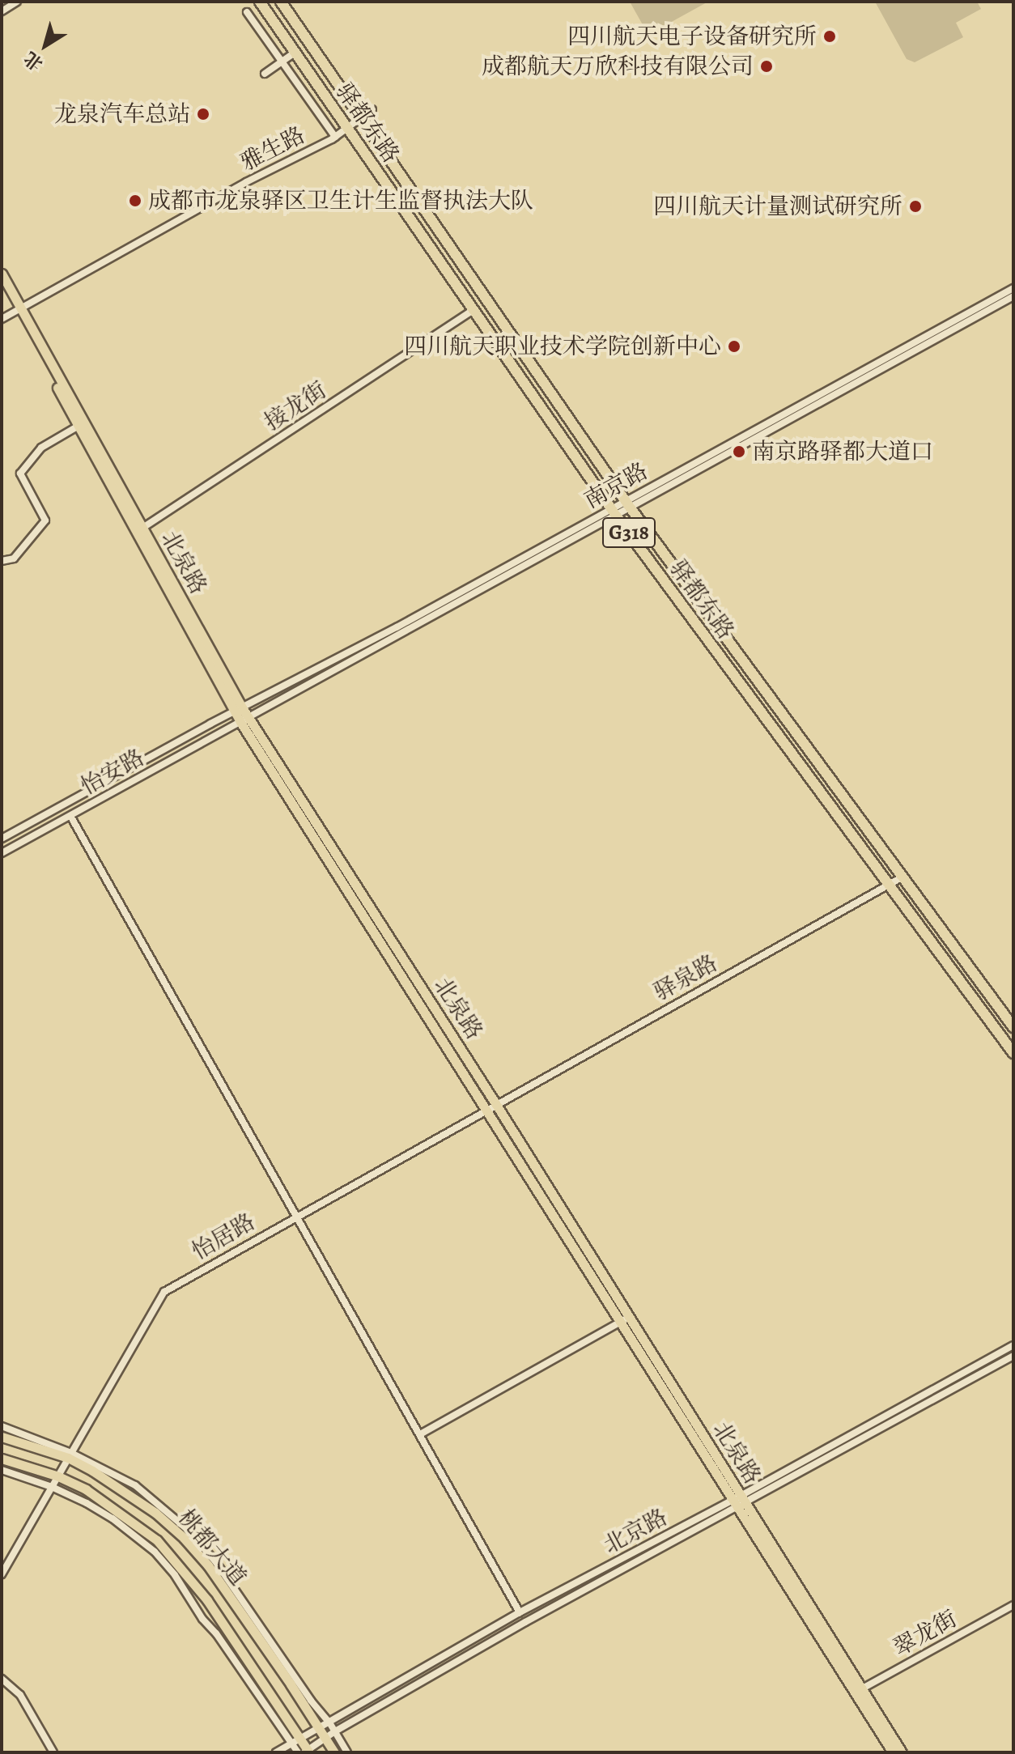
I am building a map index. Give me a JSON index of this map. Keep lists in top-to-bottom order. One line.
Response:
{"streets":{"highway":["驿都东路","G318"],"main road":["北泉路","桃都大道"],"street":["雅生路","接龙街","南京路","怡安路","驿泉路","怡居路","北京路","翠龙街"]},"crossings":[["驿都东路","雅生路"],["驿都东路","接龙街"],["驿都东路","南京路"],["驿都东路","怡安路"],["驿都东路","驿泉路"],["雅生路","北泉路"],["接龙街","北泉路"],["南京路","北泉路"],["南京路","怡安路"],["北泉路","怡安路"],["北泉路","驿泉路"],["北泉路","怡居路"],["北泉路","北京路"],["北泉路","翠龙街"],["驿泉路","怡居路"],["怡居路","桃都大道"],["北京路","桃都大道"]],"places":["四川航天电子设备研究所","成都航天万欣科技有限公司","龙泉汽车总站","成都市龙泉驿区卫生计生监督执法大队","四川航天计量测试研究所","四川航天职业技术学院创新中心","南京路驿都大道口"],"north":"bottom left"}
